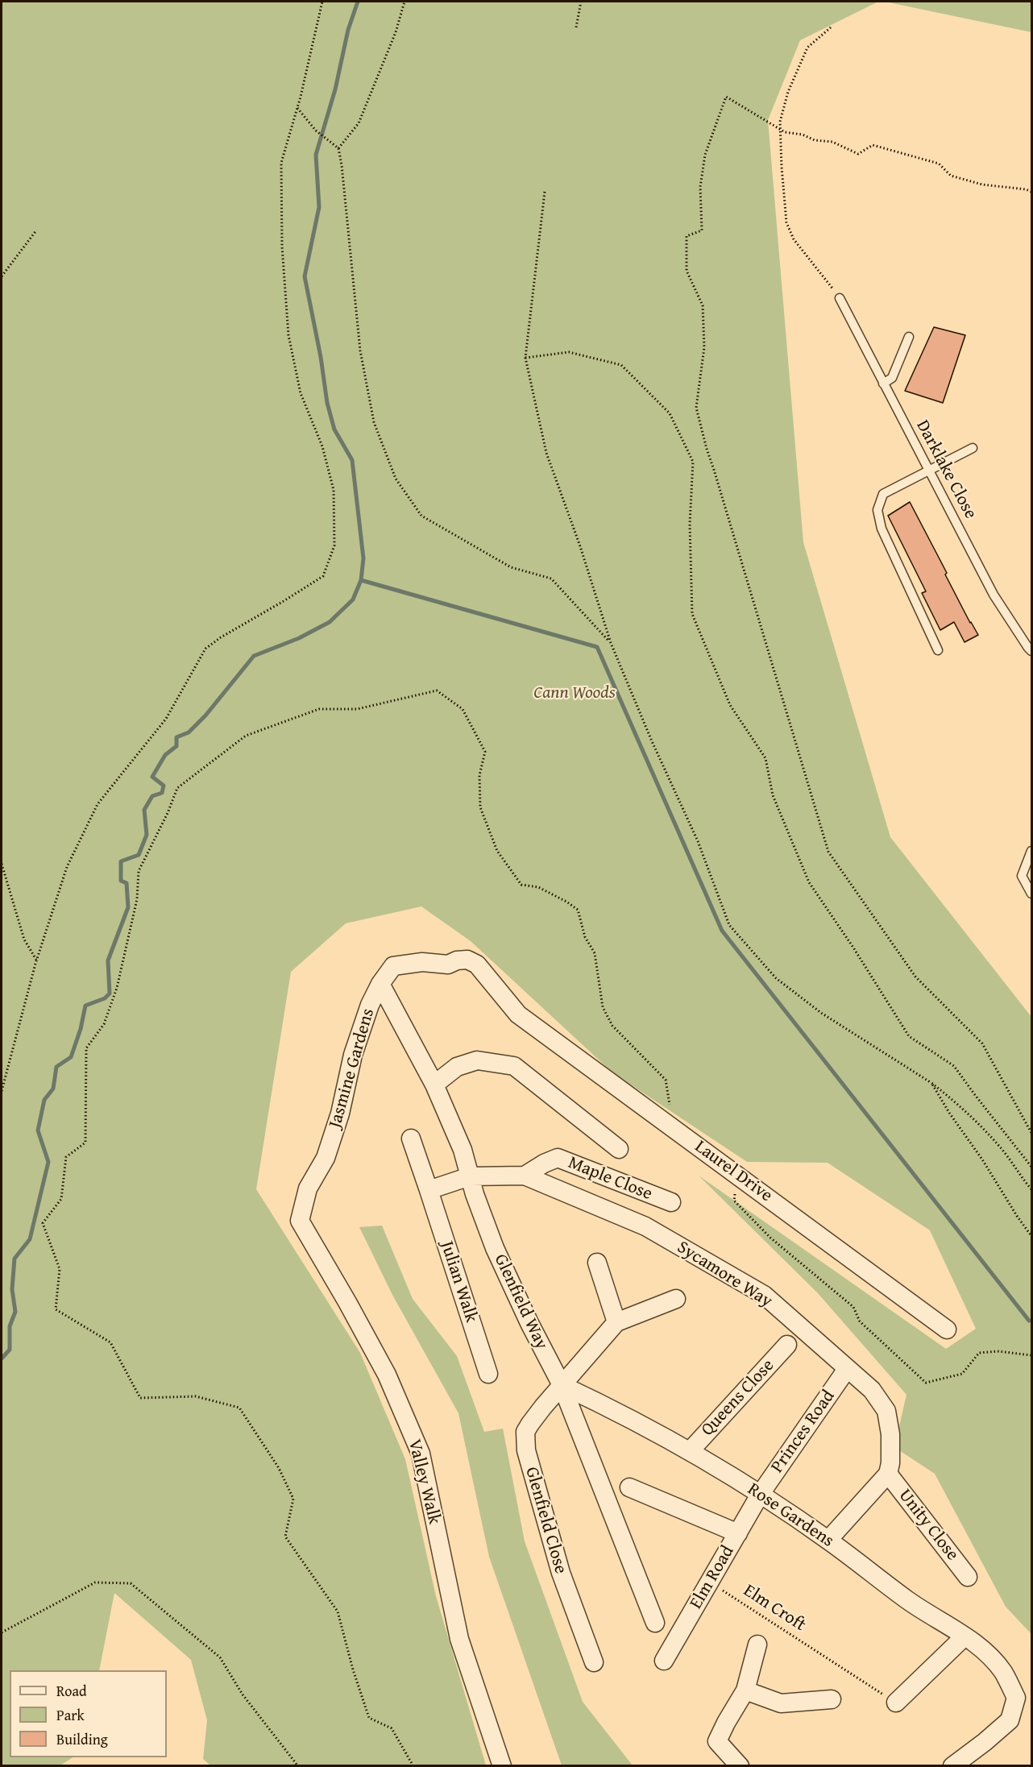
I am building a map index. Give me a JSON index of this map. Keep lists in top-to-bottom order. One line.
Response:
{"streets":{"street":["Jasmine Gardens","Laurel Drive","Maple Close","Sycamore Way","Julian Walk","Glenfield Way","Queens Close","Princes Road","Valley Walk","Rose Gardens","Glenfield Close","Unity Close","Elm Road"],"lane":["Darklake Close"],"path":["Elm Croft"]},"crossings":[["Jasmine Gardens","Laurel Drive"],["Jasmine Gardens","Glenfield Way"],["Jasmine Gardens","Valley Walk"],["Maple Close","Sycamore Way"],["Sycamore Way","Glenfield Way"],["Sycamore Way","Princes Road"],["Sycamore Way","Unity Close"],["Glenfield Way","Rose Gardens"],["Glenfield Way","Glenfield Close"],["Queens Close","Rose Gardens"],["Princes Road","Rose Gardens"],["Princes Road","Elm Road"],["Rose Gardens","Glenfield Close"],["Rose Gardens","Elm Road"],["Elm Road","Elm Croft"]],"parks":["Cann Woods"],"legend":["Road","Park","Building"]}
